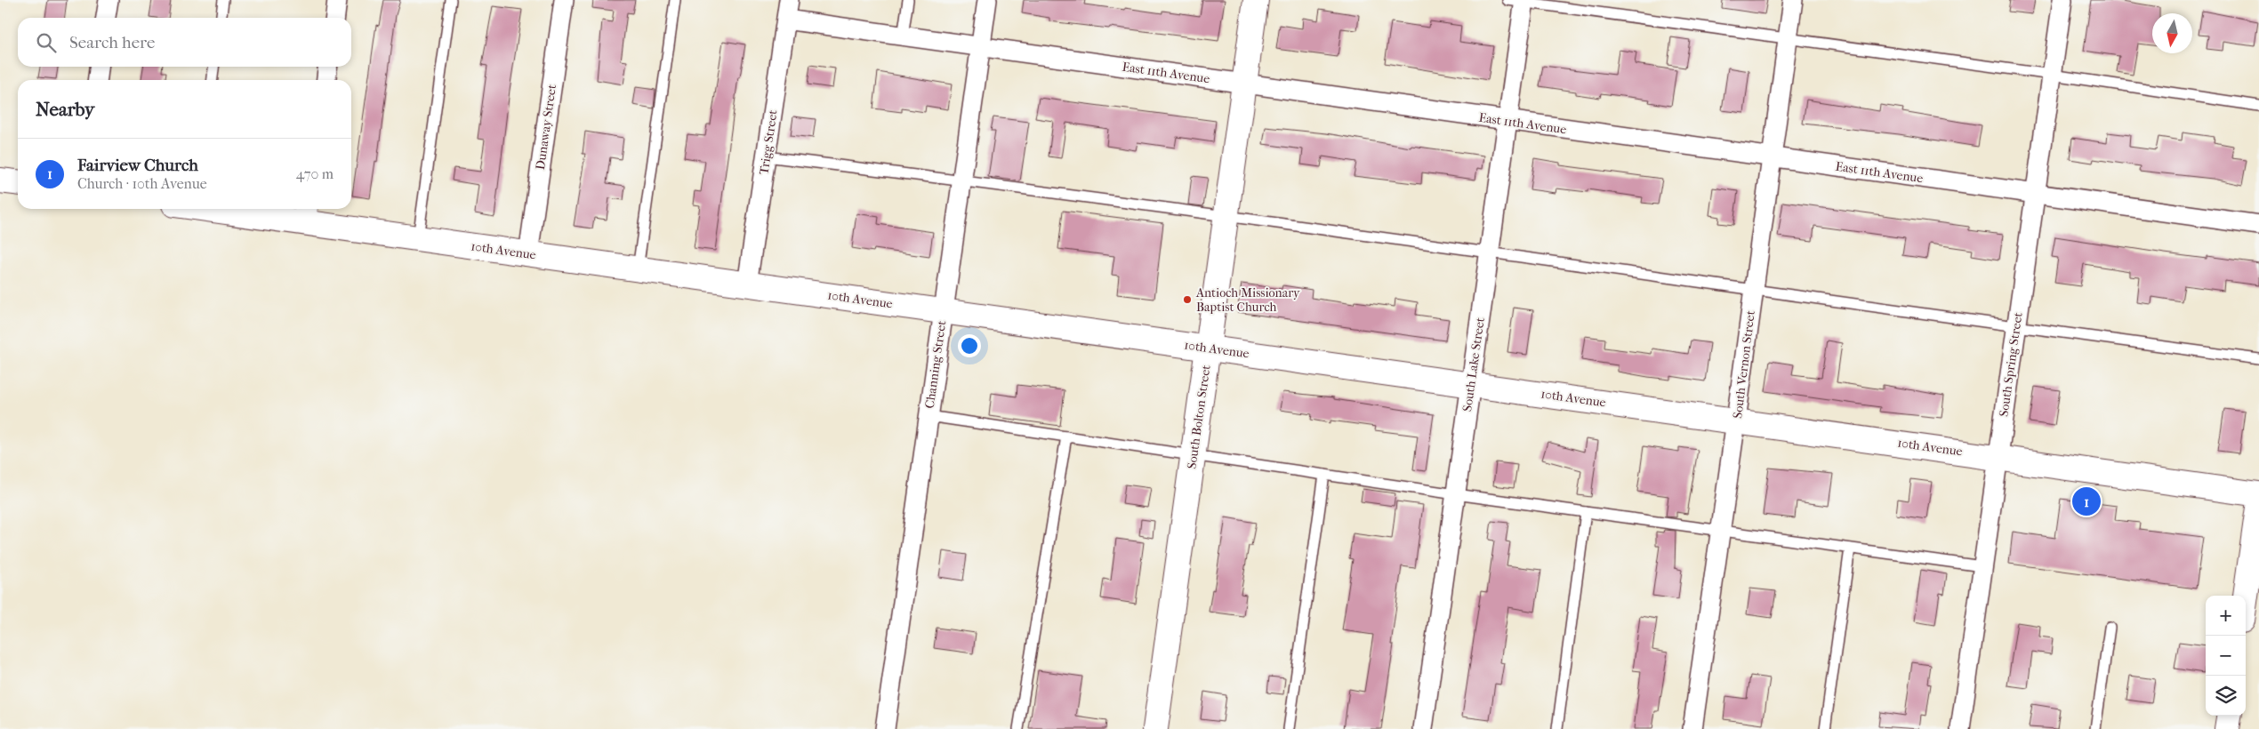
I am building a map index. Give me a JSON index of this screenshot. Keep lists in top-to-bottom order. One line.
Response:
{"streets":{"main road":["10th Avenue","South Bolton Street"],"street":["East 11th Avenue","Dunaway Street","Trigg Street","Channing Street","South Lake Street","South Vernon Street","South Spring Street"]},"crossings":[["East 11th Avenue","Trigg Street"],["East 11th Avenue","Channing Street"],["East 11th Avenue","South Lake Street"],["East 11th Avenue","South Vernon Street"],["East 11th Avenue","South Spring Street"],["East 11th Avenue","South Bolton Street"],["Dunaway Street","10th Avenue"],["Trigg Street","10th Avenue"],["10th Avenue","Channing Street"],["10th Avenue","South Lake Street"],["10th Avenue","South Vernon Street"],["10th Avenue","South Spring Street"],["10th Avenue","South Bolton Street"]],"places":["Antioch Missionary Baptist Church"],"north":"bottom","page":{"search":"Search here","heading":"Nearby","list":[{"mark":"1","name":"Fairview Church","note":"Church · 10th Avenue","value":"470 m"}],"pins":"1","map_buttons":["+","−"]}}
